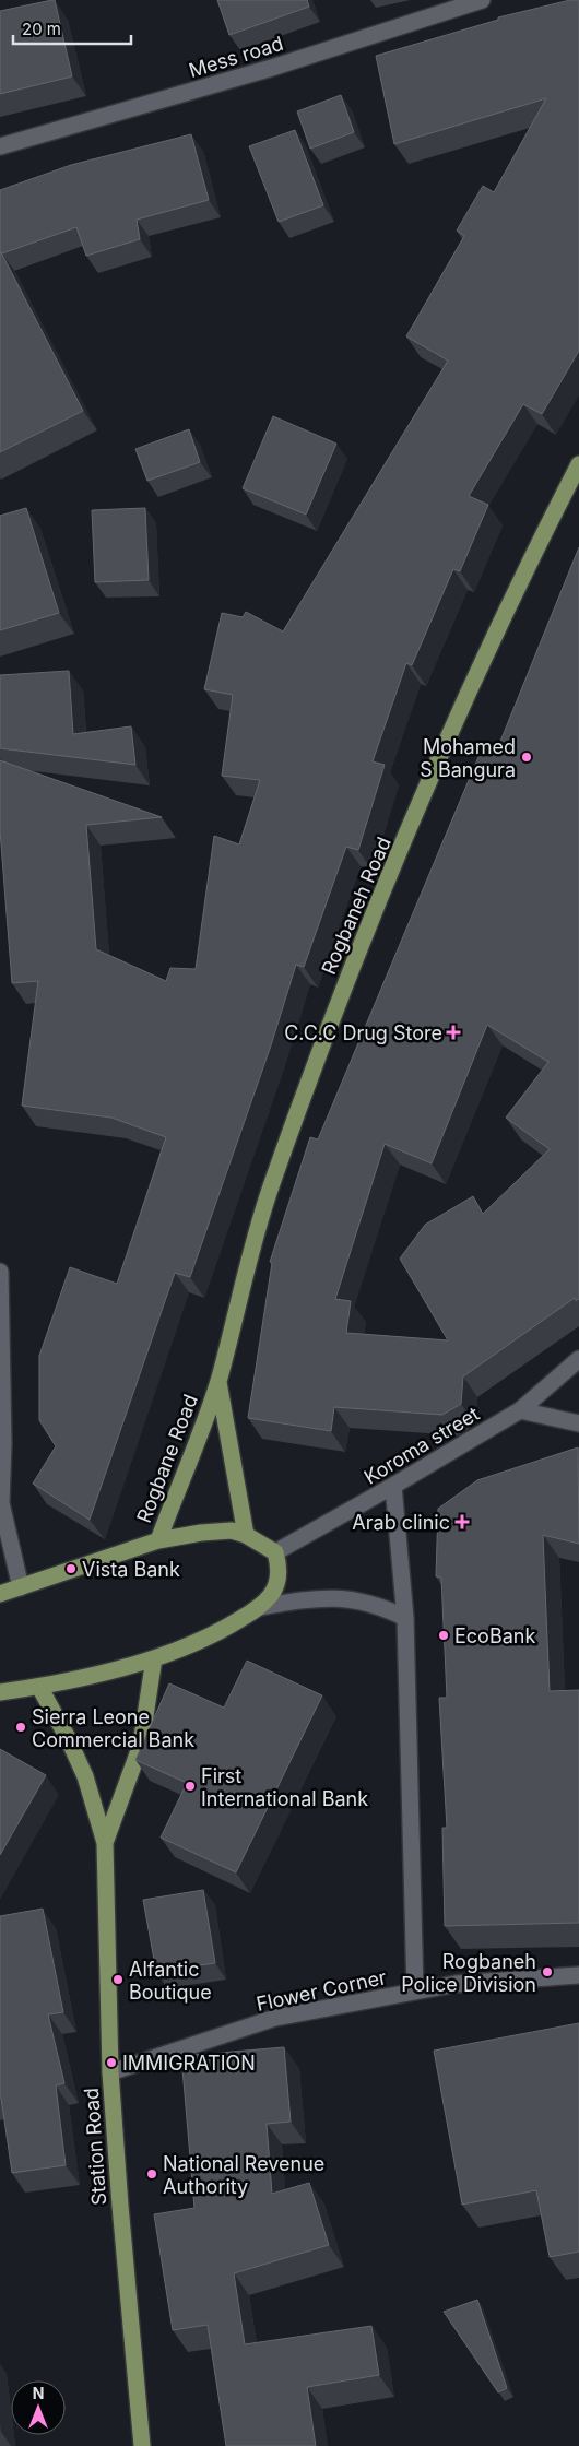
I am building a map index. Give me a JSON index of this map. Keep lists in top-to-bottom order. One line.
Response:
{"streets":{"main road":["Rogbaneh Road","Rogbane Road","Station Road"],"street":["Mess road","Koroma street","Flower Corner"]},"crossings":[["Rogbaneh Road","Rogbane Road"],["Flower Corner","Station Road"]],"places":{"other":["Mohamed S Bangura","Vista Bank","EcoBank","Sierra Leone Commercial Bank","First International Bank","Rogbaneh Police Division","Alfantic Boutique","IMMIGRATION","National Revenue Authority"],"health":["C.C.C Drug Store","Arab clinic"]},"scale_bar":"20 m","north":"top"}
